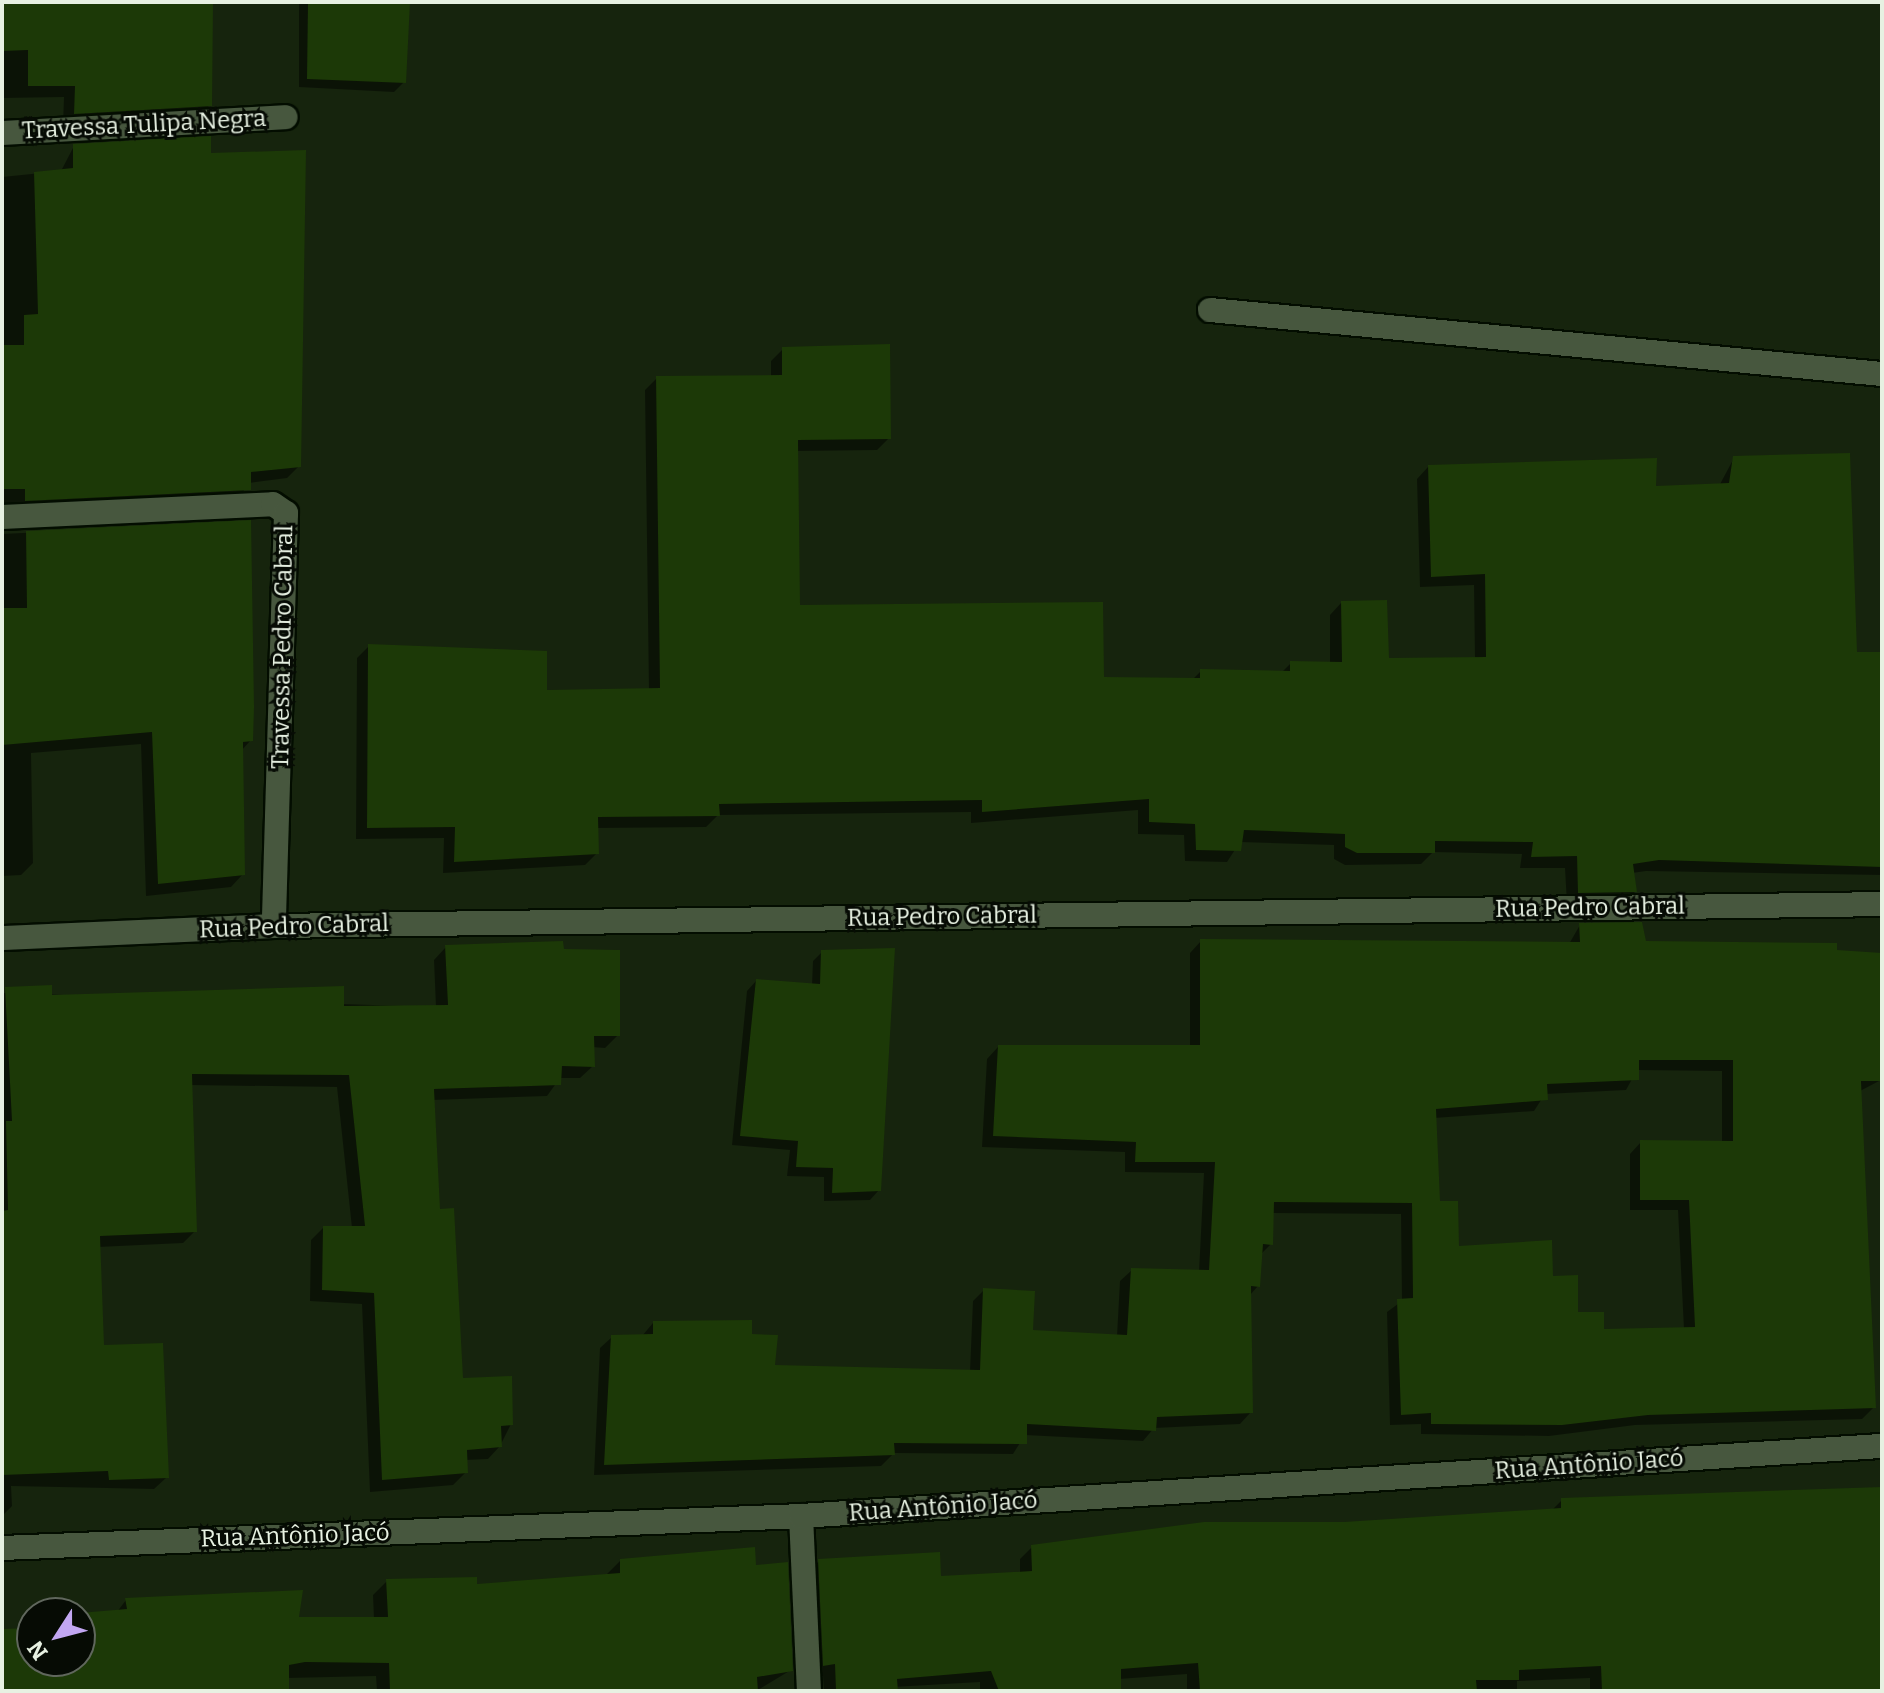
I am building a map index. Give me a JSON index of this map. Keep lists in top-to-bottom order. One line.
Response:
{"streets":{"street":["Travessa Tulipa Negra","Travessa Pedro Cabral","Rua Pedro Cabral","Rua Antônio Jacó"]},"crossings":[["Travessa Pedro Cabral","Rua Pedro Cabral"]],"north":"bottom left"}
